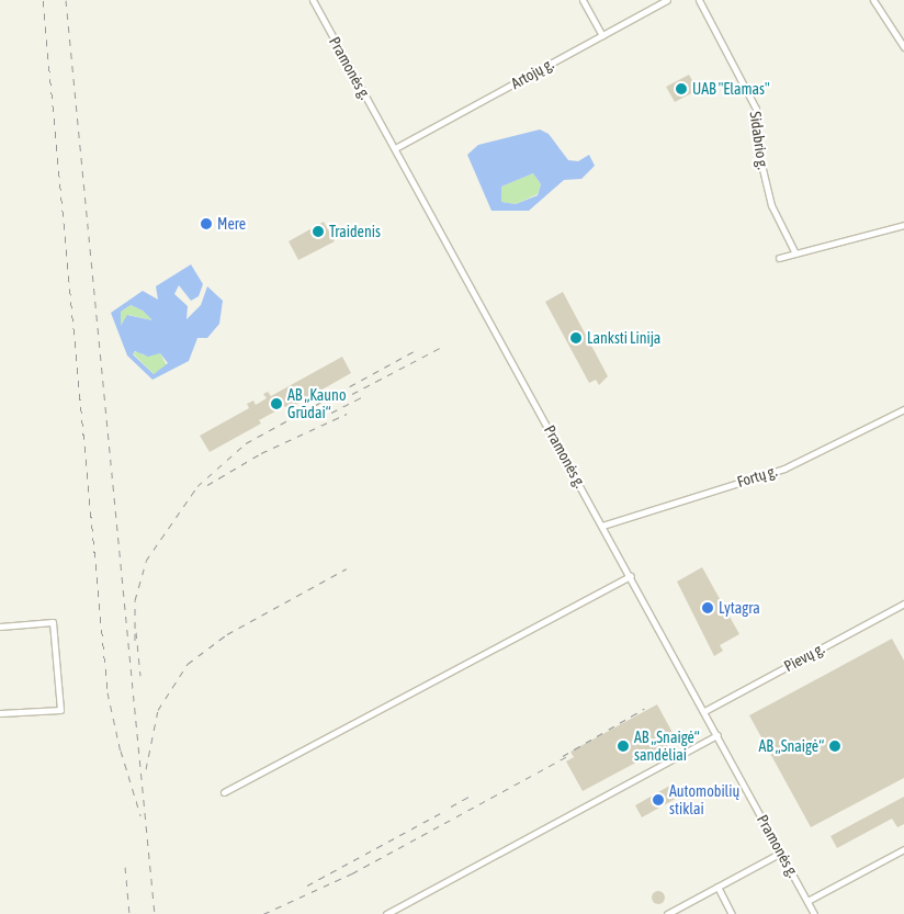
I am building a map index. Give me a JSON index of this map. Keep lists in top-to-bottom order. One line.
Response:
{"streets":{"street":["Pramonės g.","Artojų g.","Sidabrio g.","Fortų g.","Pievų g."]},"crossings":[["Pramonės g.","Artojų g."],["Pramonės g.","Fortų g."],["Pramonės g.","Pievų g."]],"places":["UAB \"Elamas\"","Mere","Traidenis","Lanksti Linija","AB „Kauno Grūdai“","Lytagra","AB „Snaigė“ sandėliai","AB „Snaigė“","Automobilių stiklai"]}
